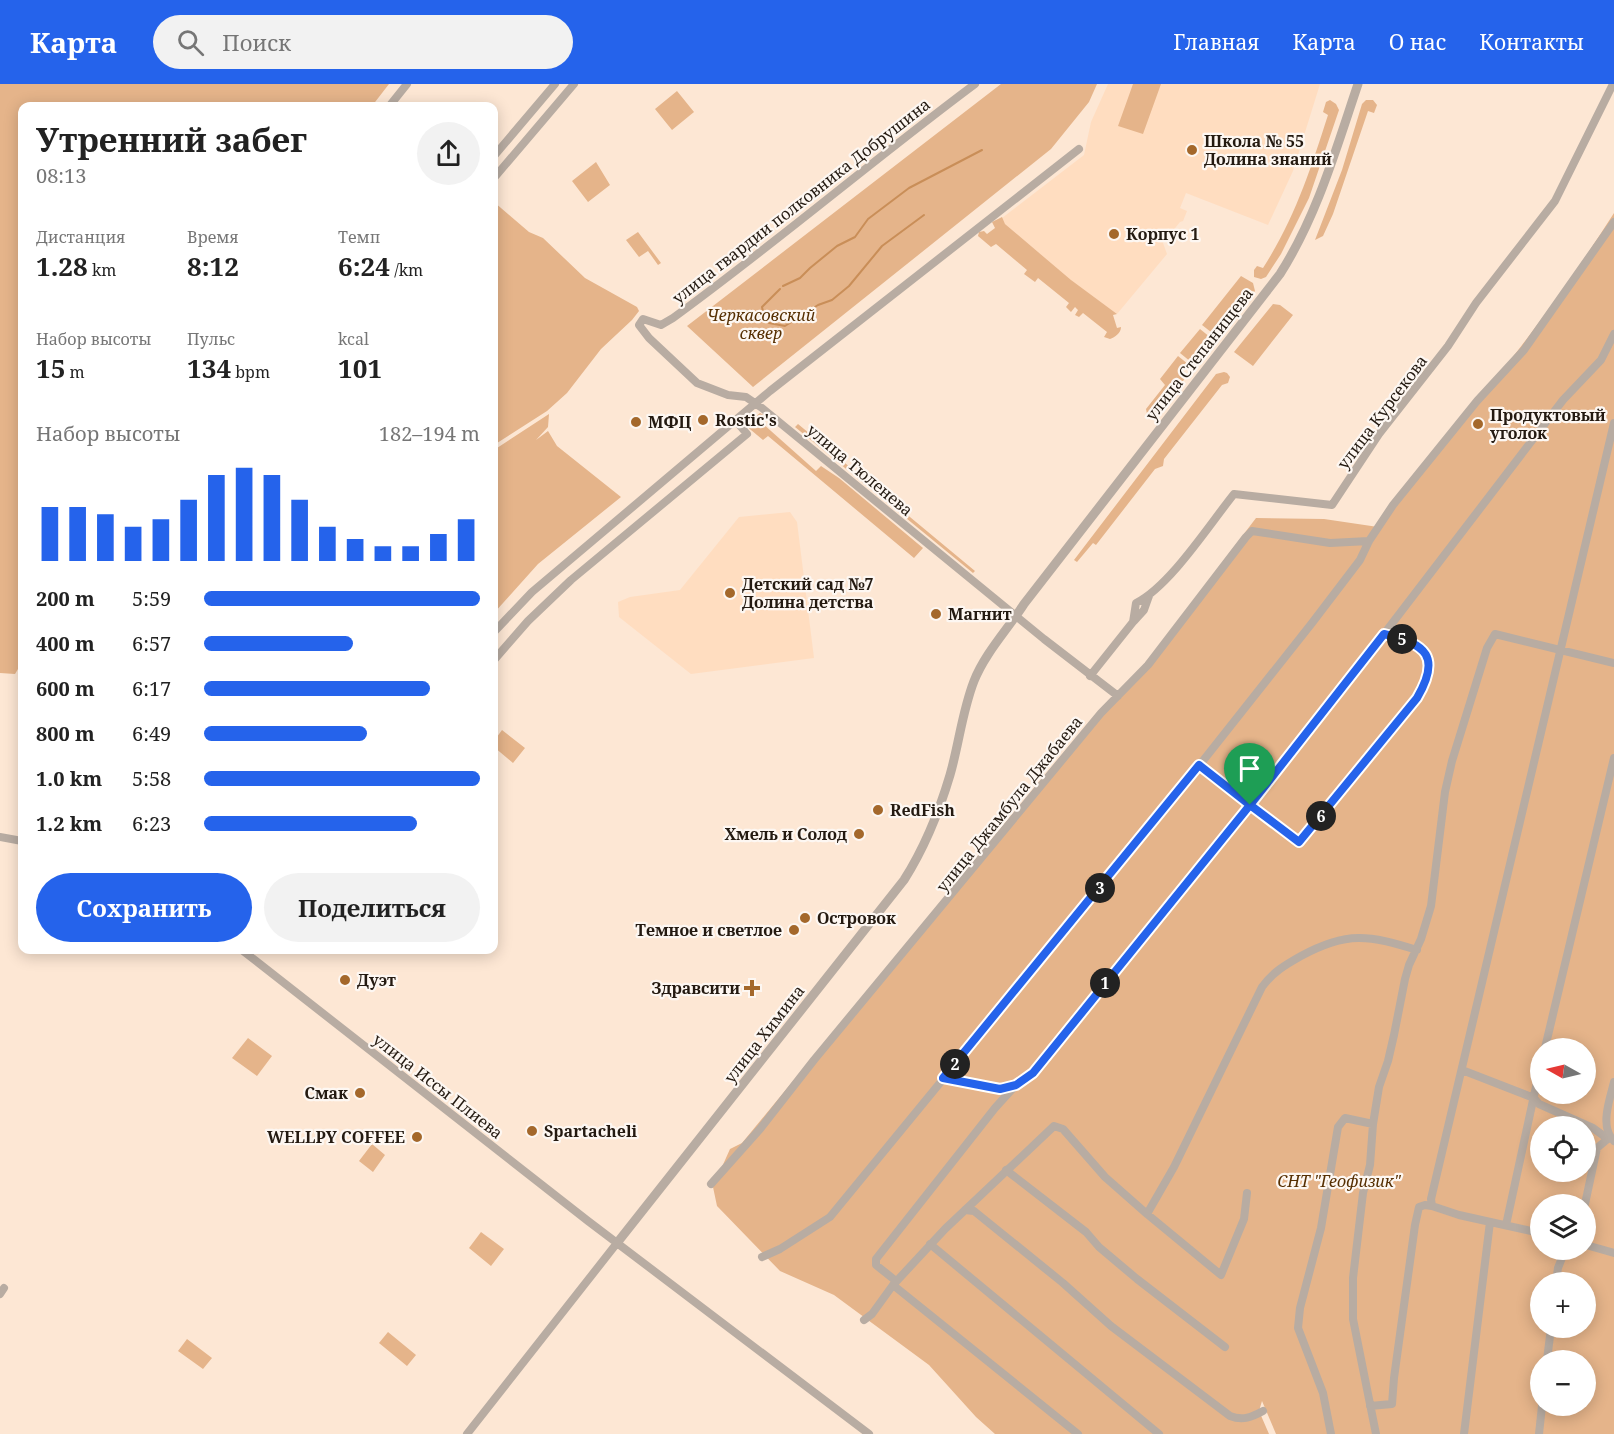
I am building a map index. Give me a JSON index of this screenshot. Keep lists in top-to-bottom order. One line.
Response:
{"streets":{"street":["улица гвардии полковника Добрушина","улица Степанищева","улица Курсекова","улица Тюленева","улица Джамбула Джабаева","улица Химина","улица Иссы Плиева"]},"crossings":[["улица гвардии полковника Добрушина","улица Тюленева"],["улица Степанищева","улица Тюленева"],["улица Степанищева","улица Химина"],["улица Курсекова","улица Тюленева"],["улица Тюленева","улица Джамбула Джабаева"],["улица Тюленева","улица Химина"],["улица Химина","улица Иссы Плиева"]],"parks":["Черкасовский сквер","СНТ \"Геофизик\""],"places":{"other":["Школа № 55 Долина знаний","Корпус 1","Rostic's","МФЦ","Продуктовый уголок","Детский сад №7 Долина детства","Магнит","RedFish","Хмель и Солод","Островок","Темное и светлое","Дуэт","Смак","Spartacheli","WELLPY COFFEE"],"health":["Здравсити"]},"north":"left","page":{"header":"Карта","search":"Поиск","nav":["Главная","Карта","О нас","Контакты"],"heading":["Утренний забег","08:13"],"stats":[["Дистанция","1.28 km"],["Время","8:12"],["Темп","6:24 /km"],["Набор высоты","15 m"],["Пульс","134 bpm"],["kcal","101"]],"chart":["Набор высоты","182–194 m"],"list":[{"name":"200 m","note":"5:59"},{"name":"400 m","note":"6:57"},{"name":"600 m","note":"6:17"},{"name":"800 m","note":"6:49"},{"name":"1.0 km","note":"5:58"},{"name":"1.2 km","note":"6:23"}],"pins":["5","6","3","1","2"],"buttons":["Сохранить","Поделиться"],"map_buttons":["+","−"]}}
